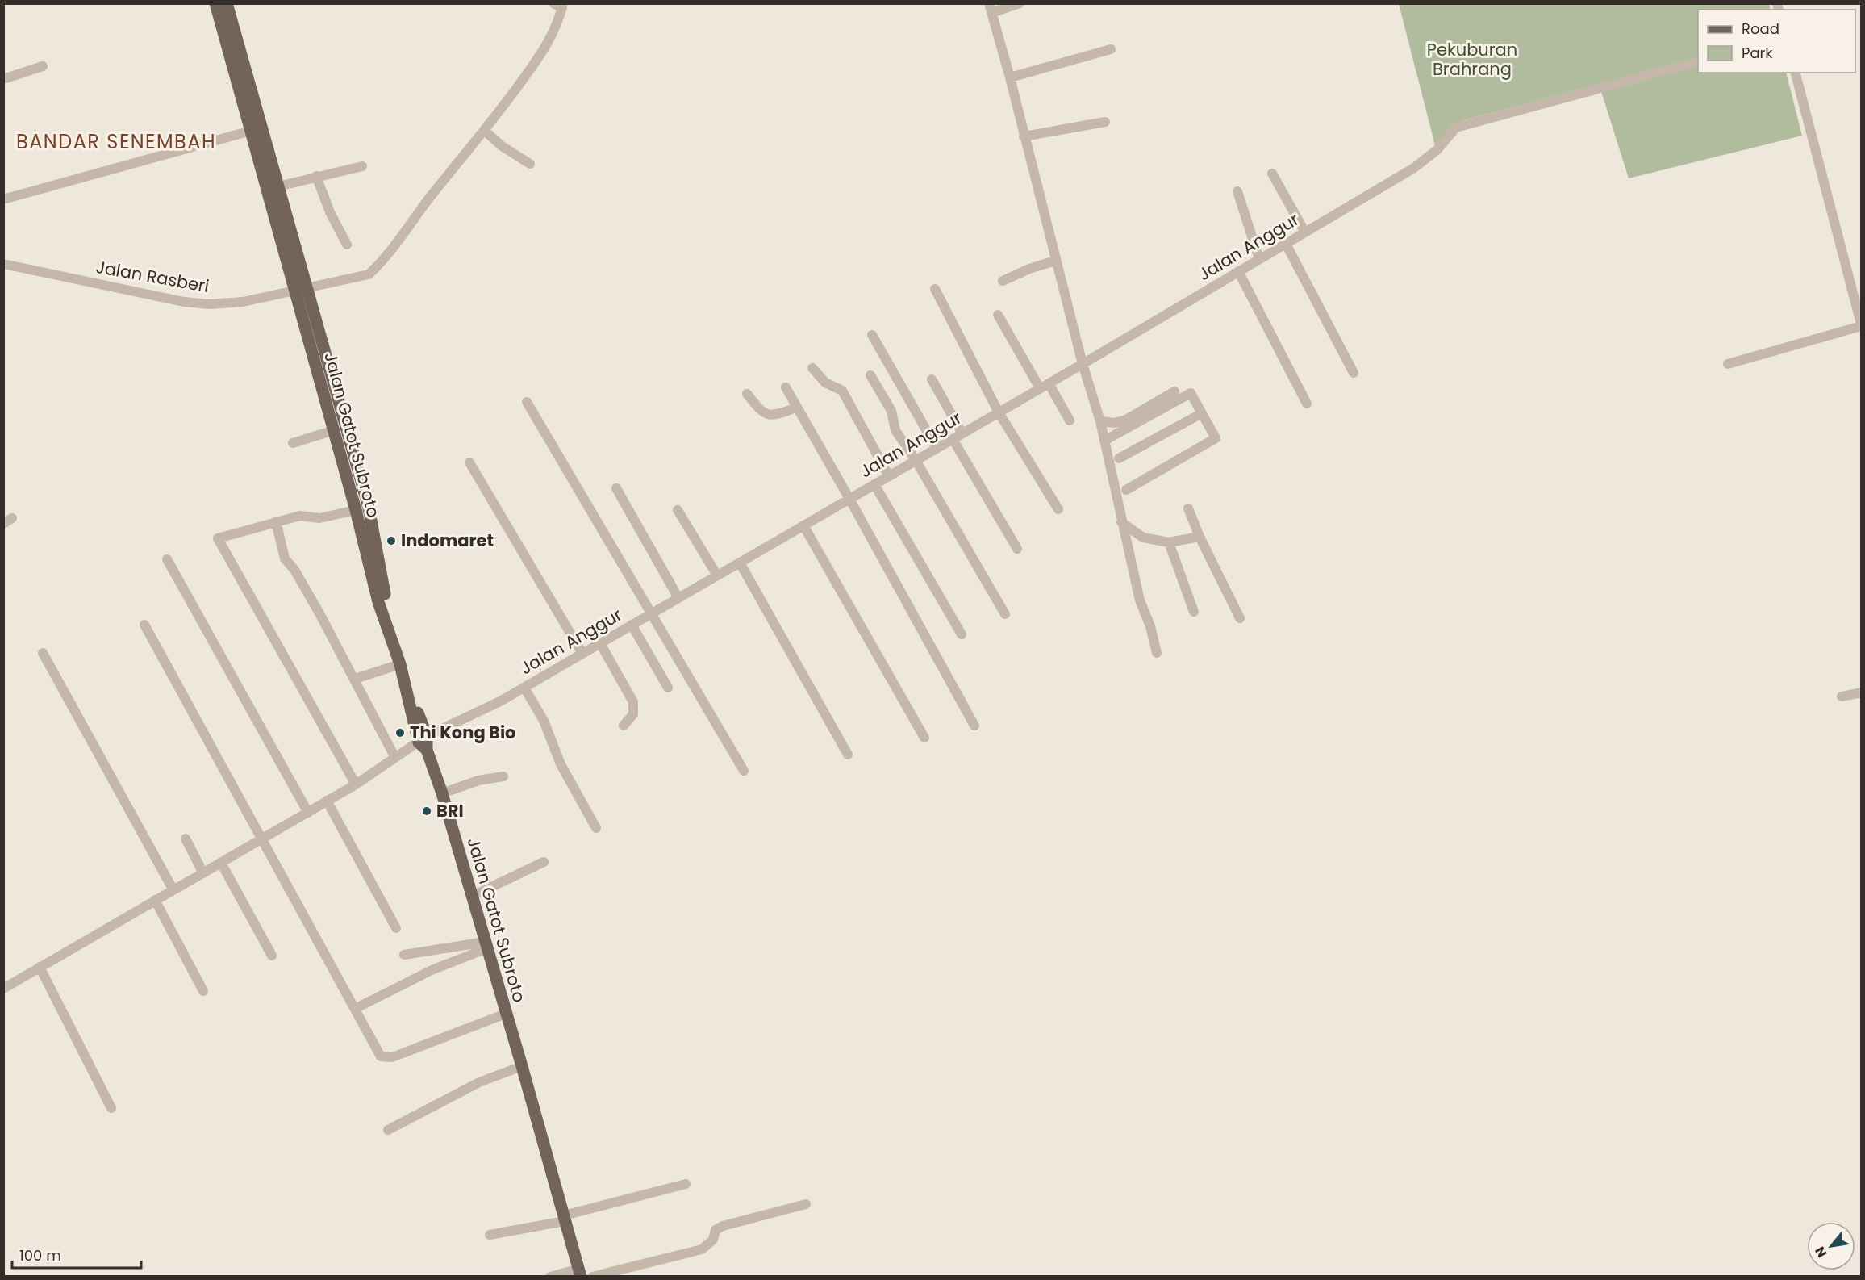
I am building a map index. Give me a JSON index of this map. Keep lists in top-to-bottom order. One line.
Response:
{"streets":{"main road":["Jalan Gatot Subroto"],"street":["Jalan Anggur","Jalan Rasberi"]},"crossings":[["Jalan Anggur","Jalan Gatot Subroto"],["Jalan Rasberi","Jalan Gatot Subroto"]],"districts":["BANDAR SENEMBAH"],"parks":["Pekuburan Brahrang"],"places":["Indomaret","Thi Kong Bio","BRI"],"legend":["Road","Park"],"scale_bar":"100 m","north":"bottom left"}
